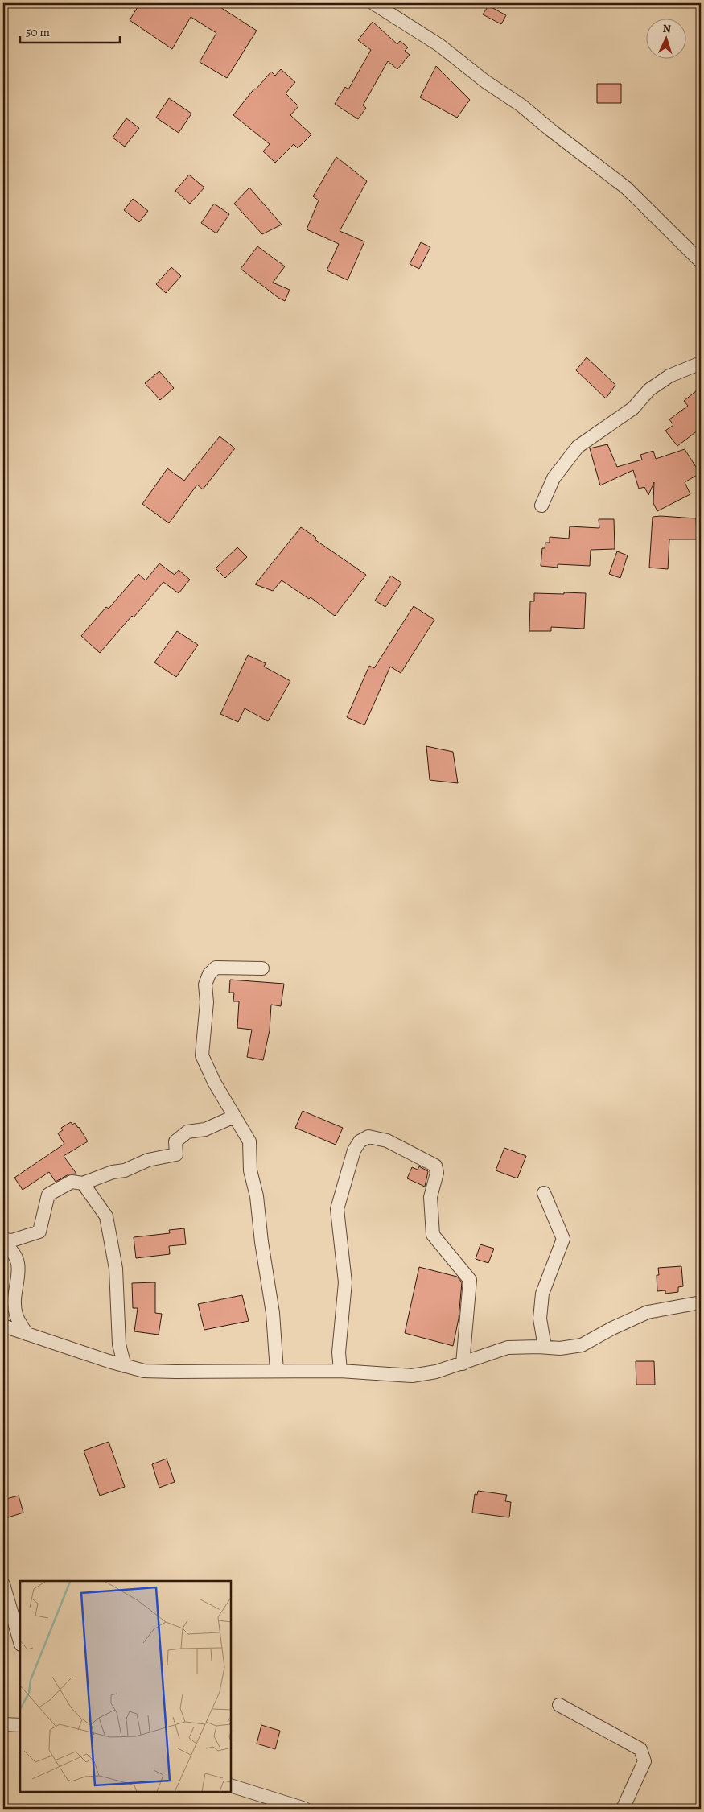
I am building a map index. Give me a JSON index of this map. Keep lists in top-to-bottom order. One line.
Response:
{"scale_bar":"50 m","north":"top"}
